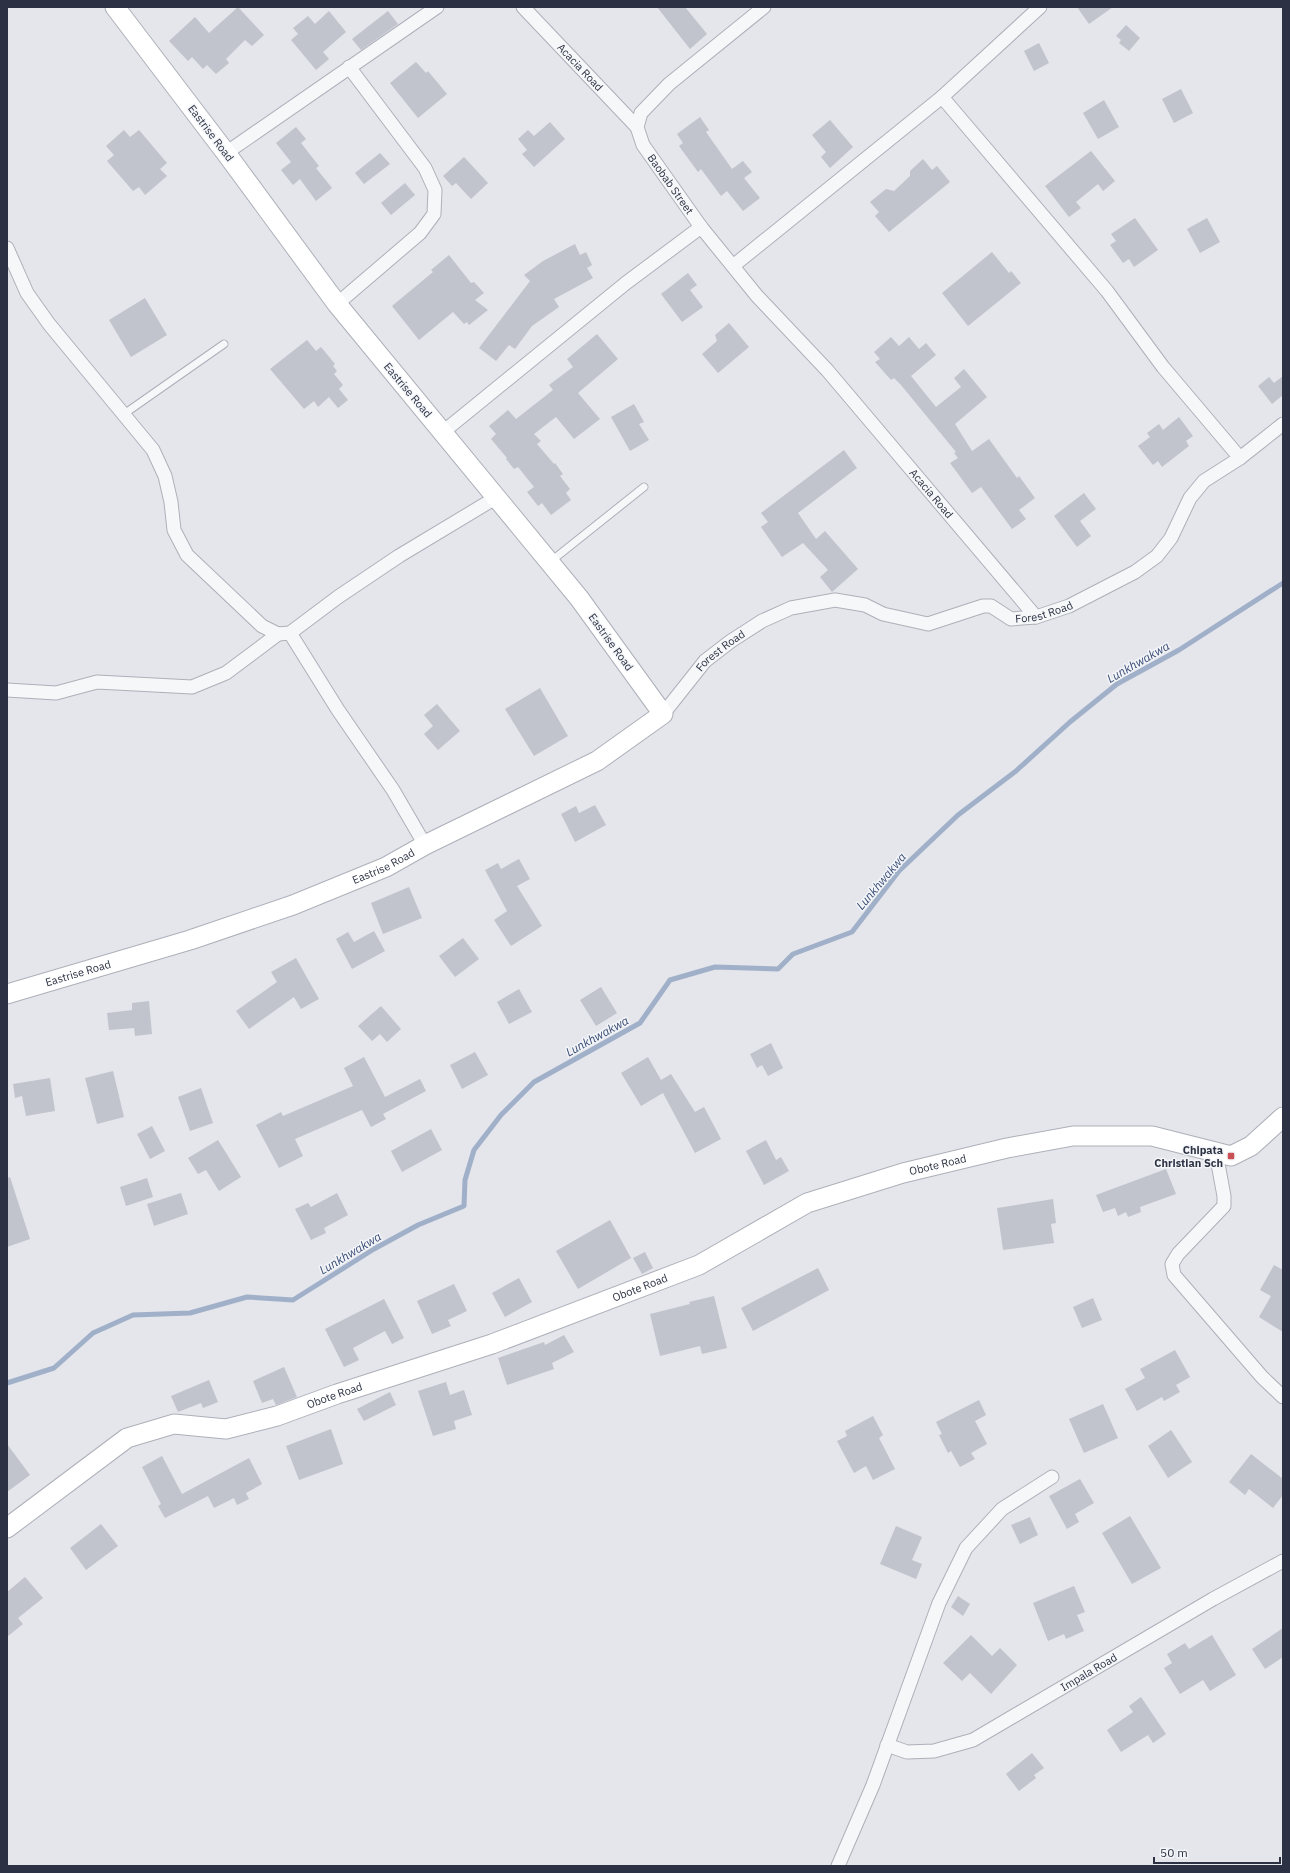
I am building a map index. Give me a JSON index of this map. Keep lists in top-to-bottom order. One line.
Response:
{"streets":{"street":["Acacia Road","Eastrise Road","Baobab Street","Forest Road","Obote Road","Impala Road"]},"crossings":[["Acacia Road","Baobab Street"],["Acacia Road","Forest Road"],["Eastrise Road","Forest Road"]],"water":["Lunkhwakwa"],"places":{"transit":["Chipata Christian Sch"]},"scale_bar":"50 m"}
